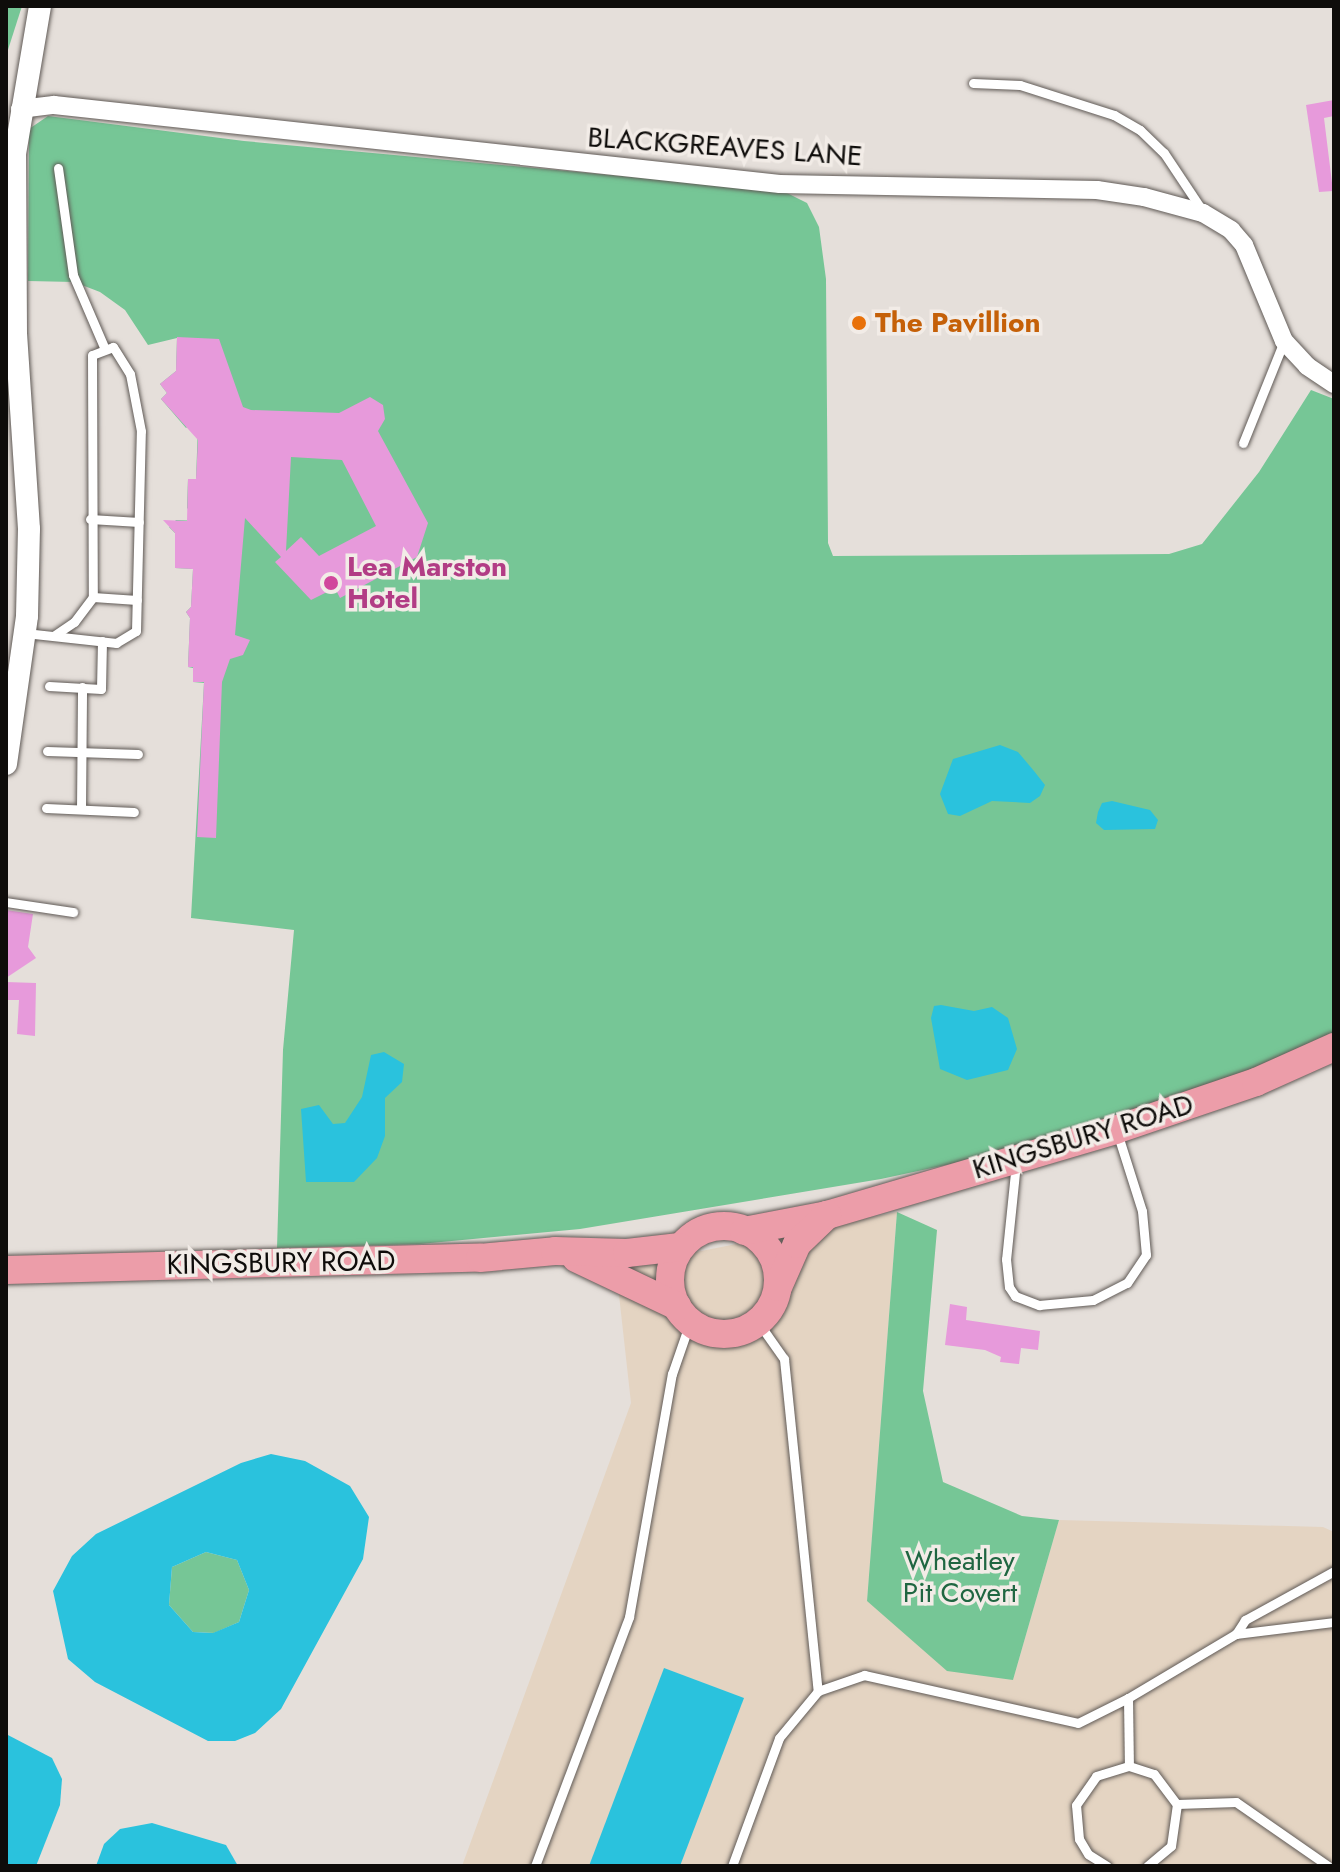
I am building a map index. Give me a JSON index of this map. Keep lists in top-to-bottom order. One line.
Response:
{"streets":{"main road":["KINGSBURY ROAD"],"street":["BLACKGREAVES LANE"]},"parks":["Wheatley Pit Covert"],"places":["The Pavillion","Lea Marston Hotel"]}
